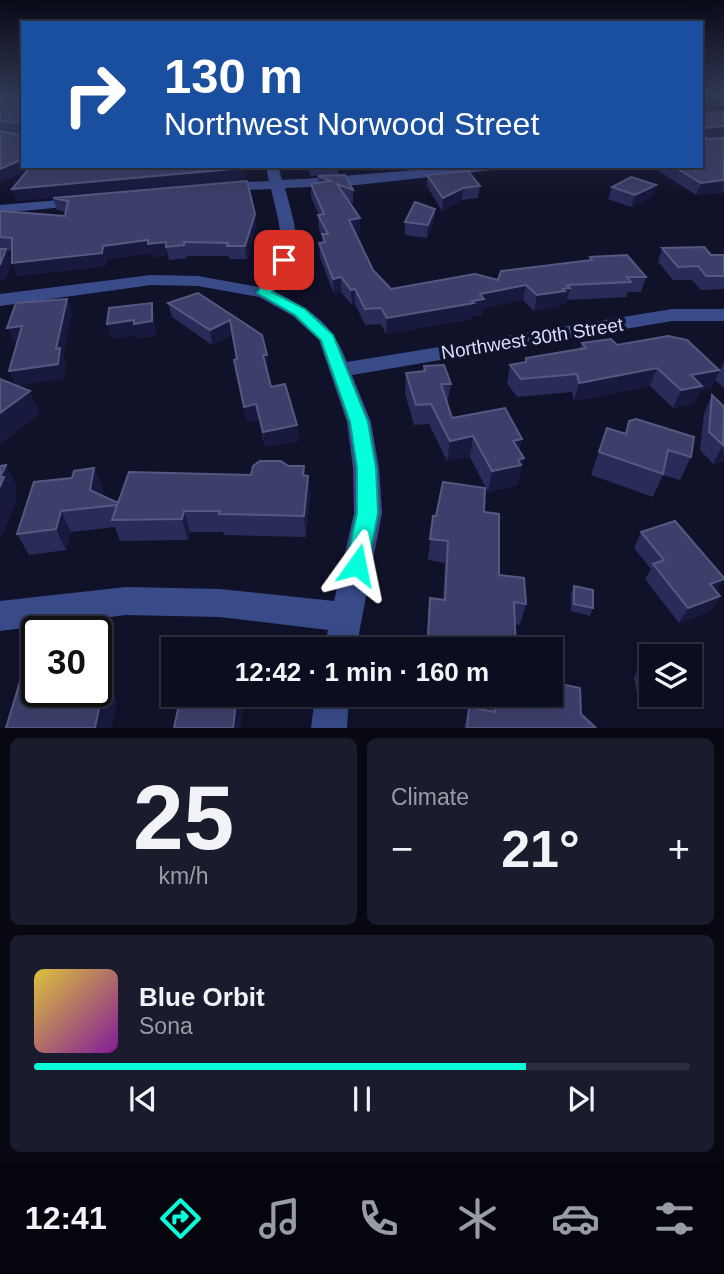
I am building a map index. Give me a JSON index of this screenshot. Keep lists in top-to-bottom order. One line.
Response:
{"streets":{"street":["Northwest 30th Street"]},"page":{"turn":["130 m","Northwest Norwood Street"],"limit":"30","trip":"12:42 · 1 min · 160 m","tile":[["25","km/h"],"Climate"],"heat":["−","21°","+"],"song":["Blue Orbit","Sona"],"tabs":"12:41"}}
